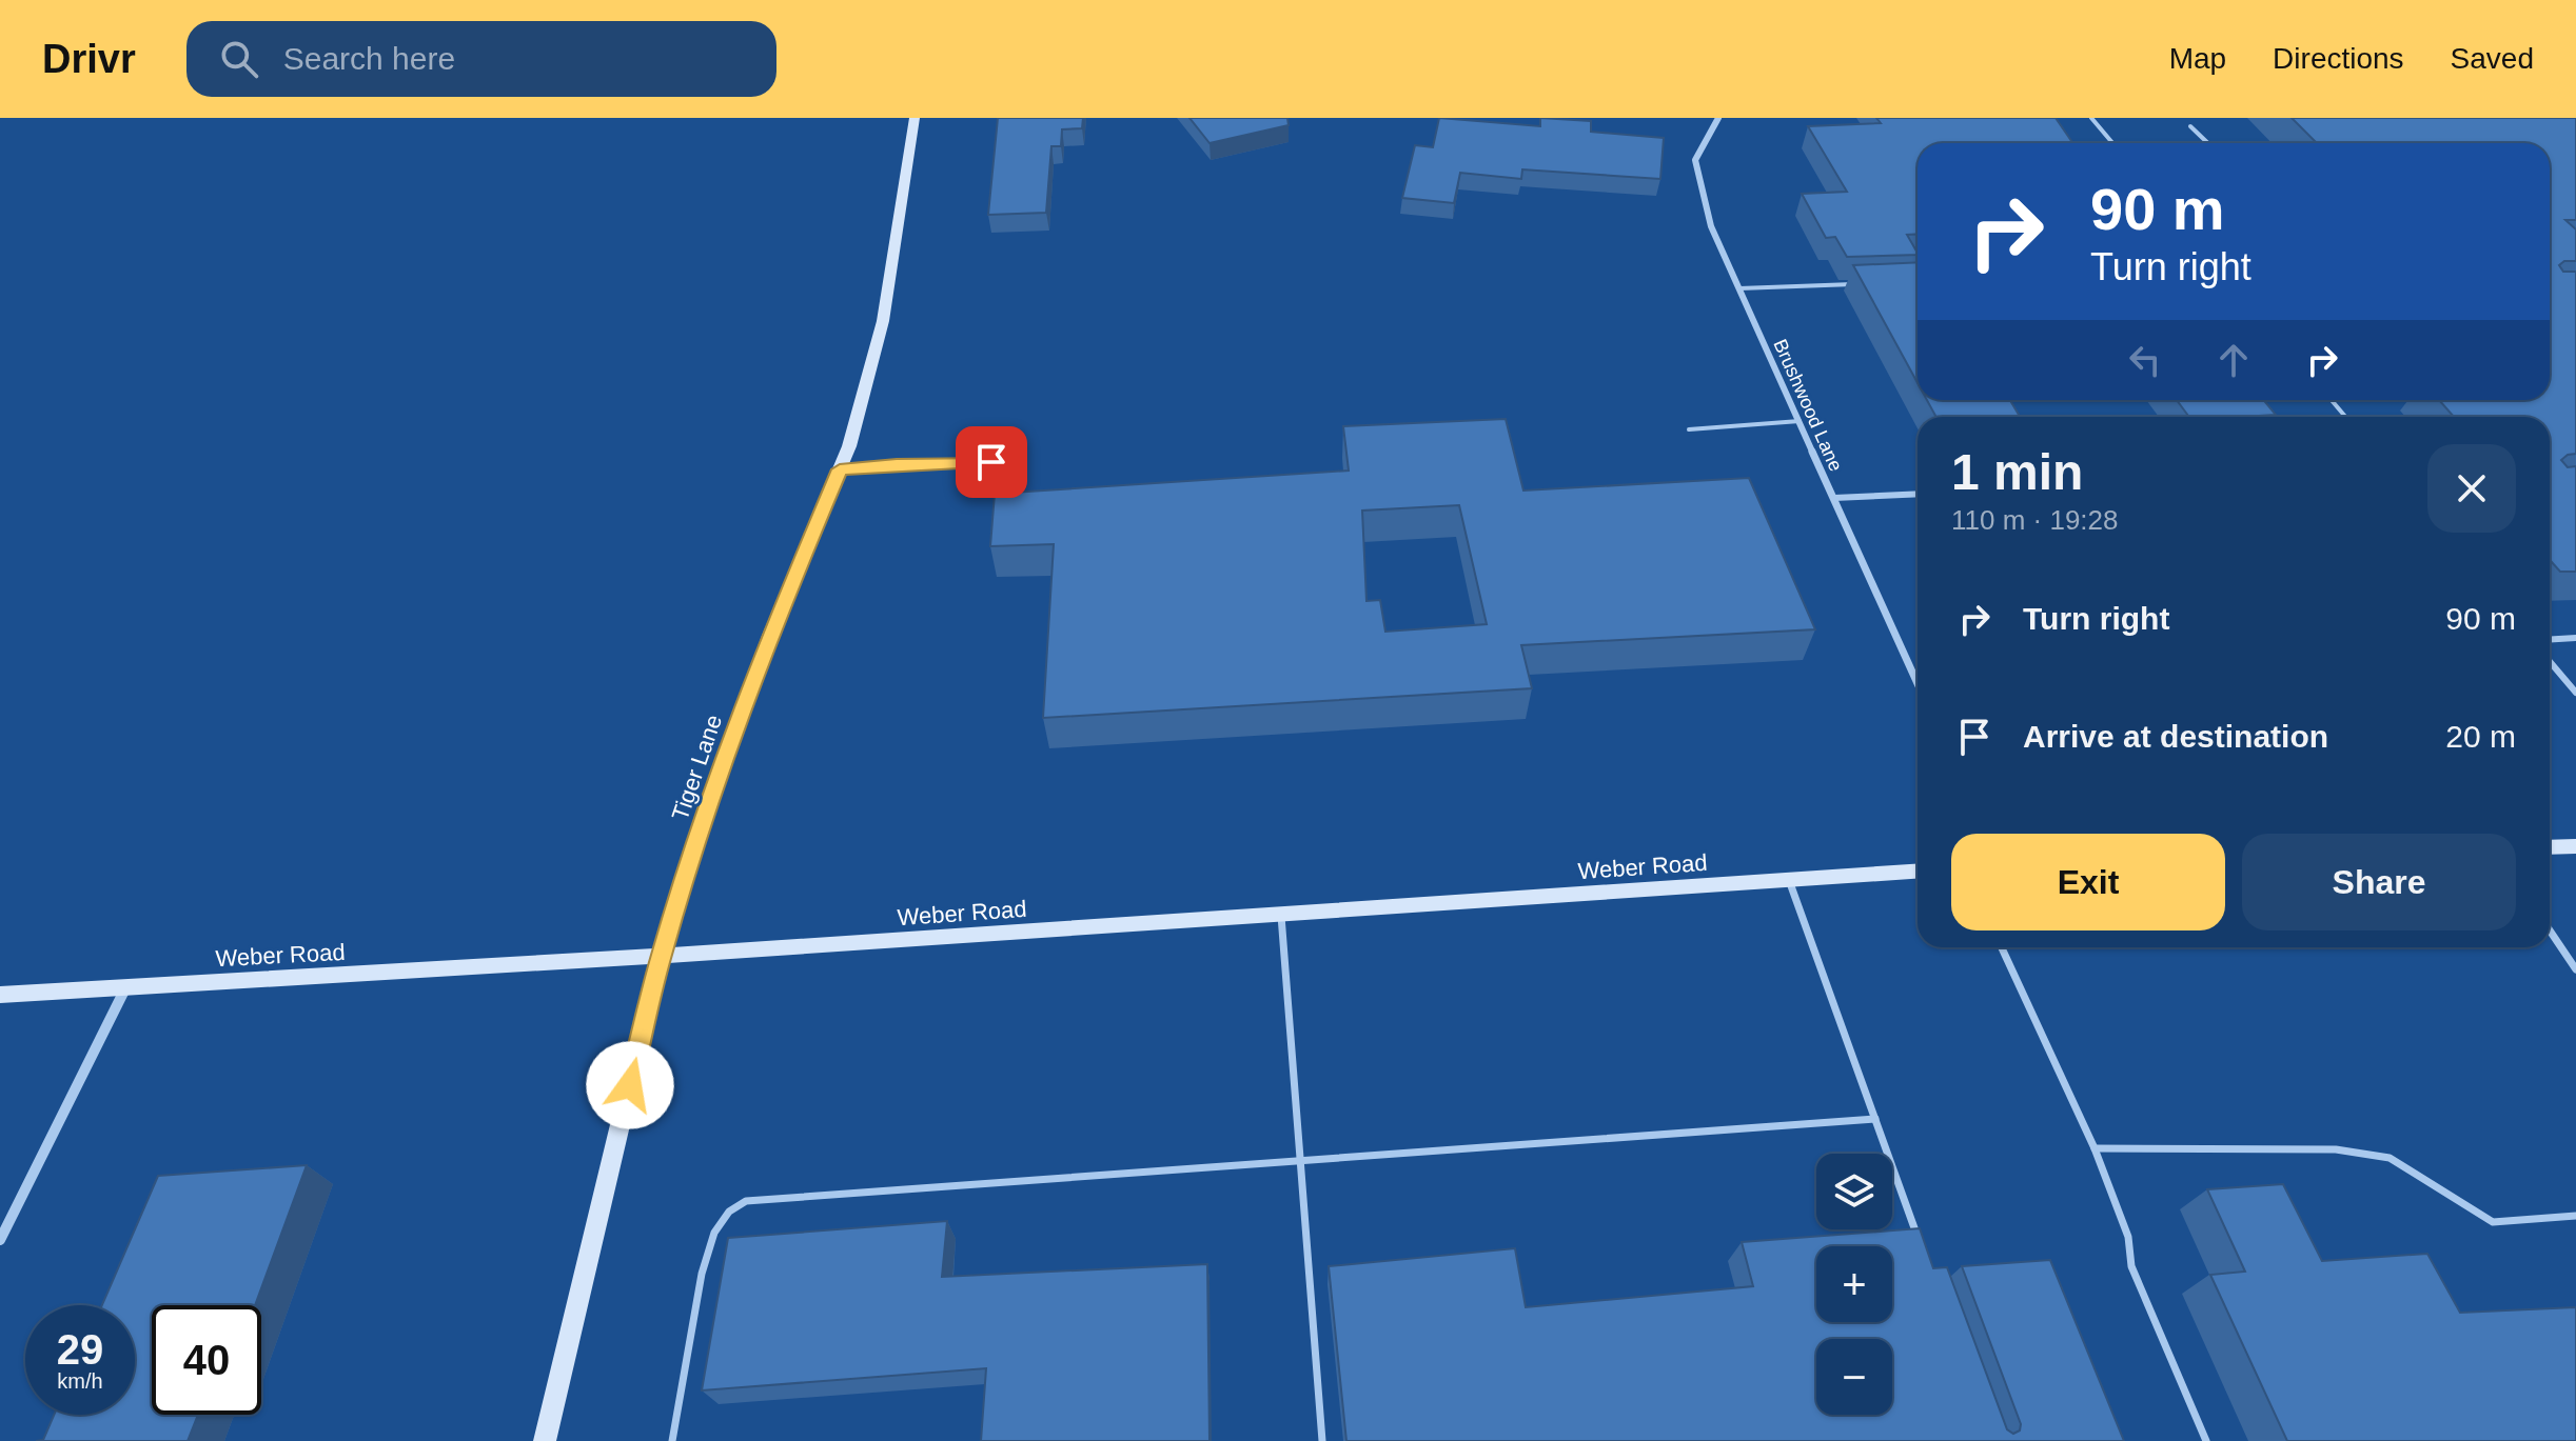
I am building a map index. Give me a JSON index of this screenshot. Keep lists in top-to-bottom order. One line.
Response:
{"streets":{"street":["Brushwood Lane","Tiger Lane","Weber Road"]},"crossings":[["Tiger Lane","Weber Road"]],"page":{"header":"Drivr","search":"Search here","nav":["Map","Directions","Saved"],"turn":["90 m","Turn right"],"heading":["1 min","110 m · 19:28"],"list":[{"name":"Turn right","value":"90 m"},{"name":"Arrive at destination","value":"20 m"}],"buttons":["Exit","Share"],"map_buttons":["+","−"],"speed":"29 km/h","limit":"40"}}
